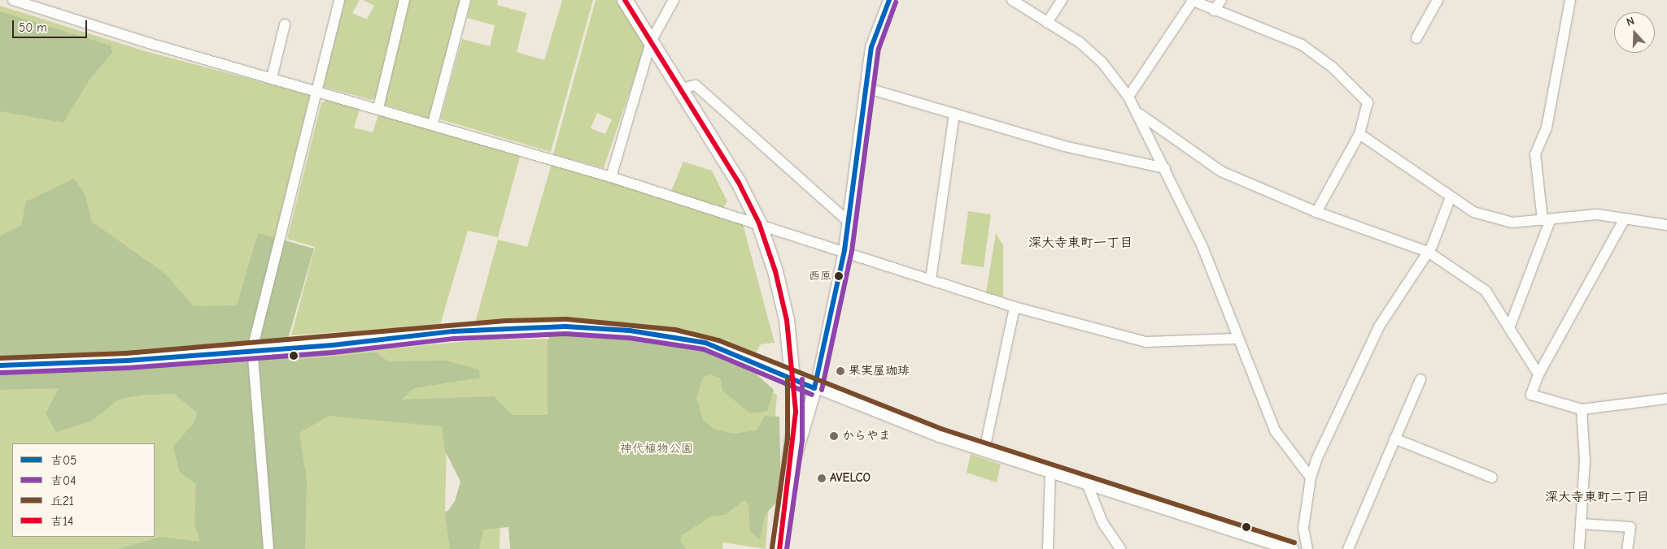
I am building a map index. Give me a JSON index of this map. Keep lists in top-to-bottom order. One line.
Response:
{"districts":["深大寺東町一丁目","深大寺東町二丁目"],"parks":["神代植物公園"],"places":["西原","果実屋珈琲","からやま","AVELCO"],"lines":["transit line 吉05","transit line 吉14","transit line 吉04","transit line 丘21"],"legend":["吉05","吉04","丘21","吉14"],"scale_bar":"50 m","north":"top"}
